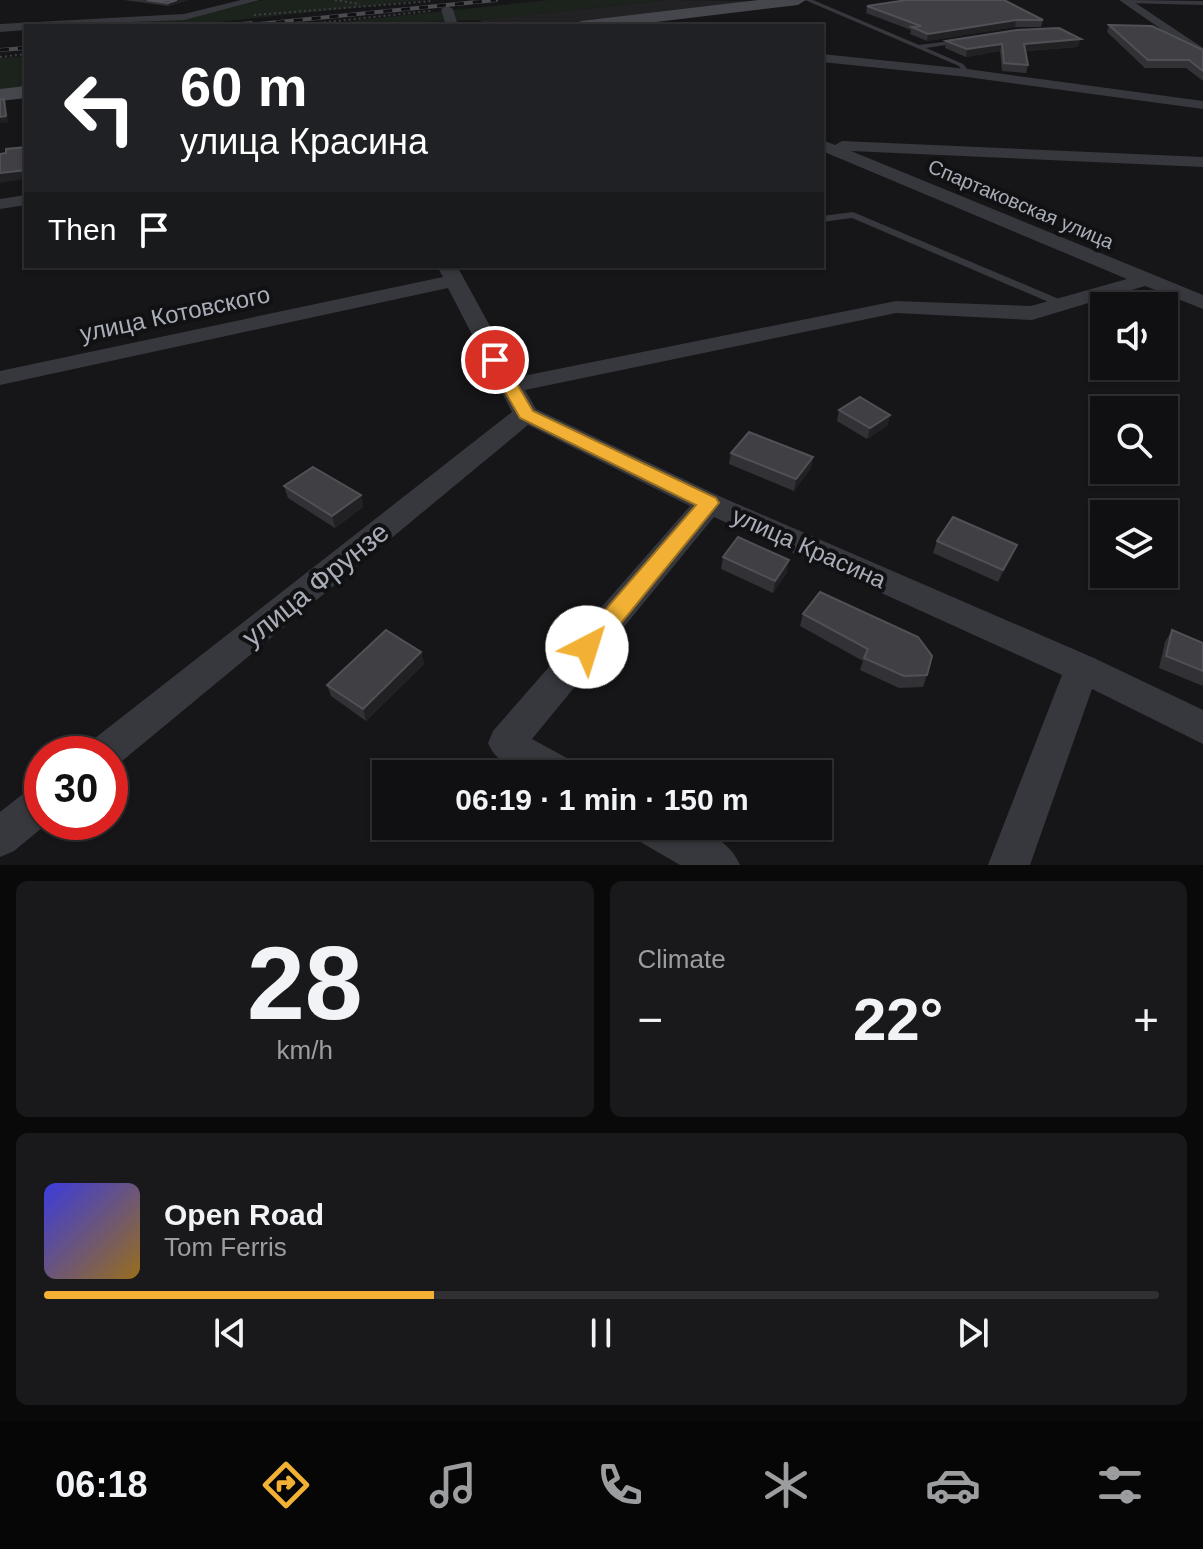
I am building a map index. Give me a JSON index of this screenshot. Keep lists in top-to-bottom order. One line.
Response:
{"streets":{"street":["Спартаковская улица","улица Котовского","улица Красина","улица Фрунзе"]},"crossings":[["улица Красина","улица Фрунзе"]],"page":{"turn":["60 m","улица Красина"],"then":"Then","limit":"30","trip":"06:19 · 1 min · 150 m","tile":[["28","km/h"],"Climate"],"heat":["−","22°","+"],"song":["Open Road","Tom Ferris"],"tabs":"06:18"}}
